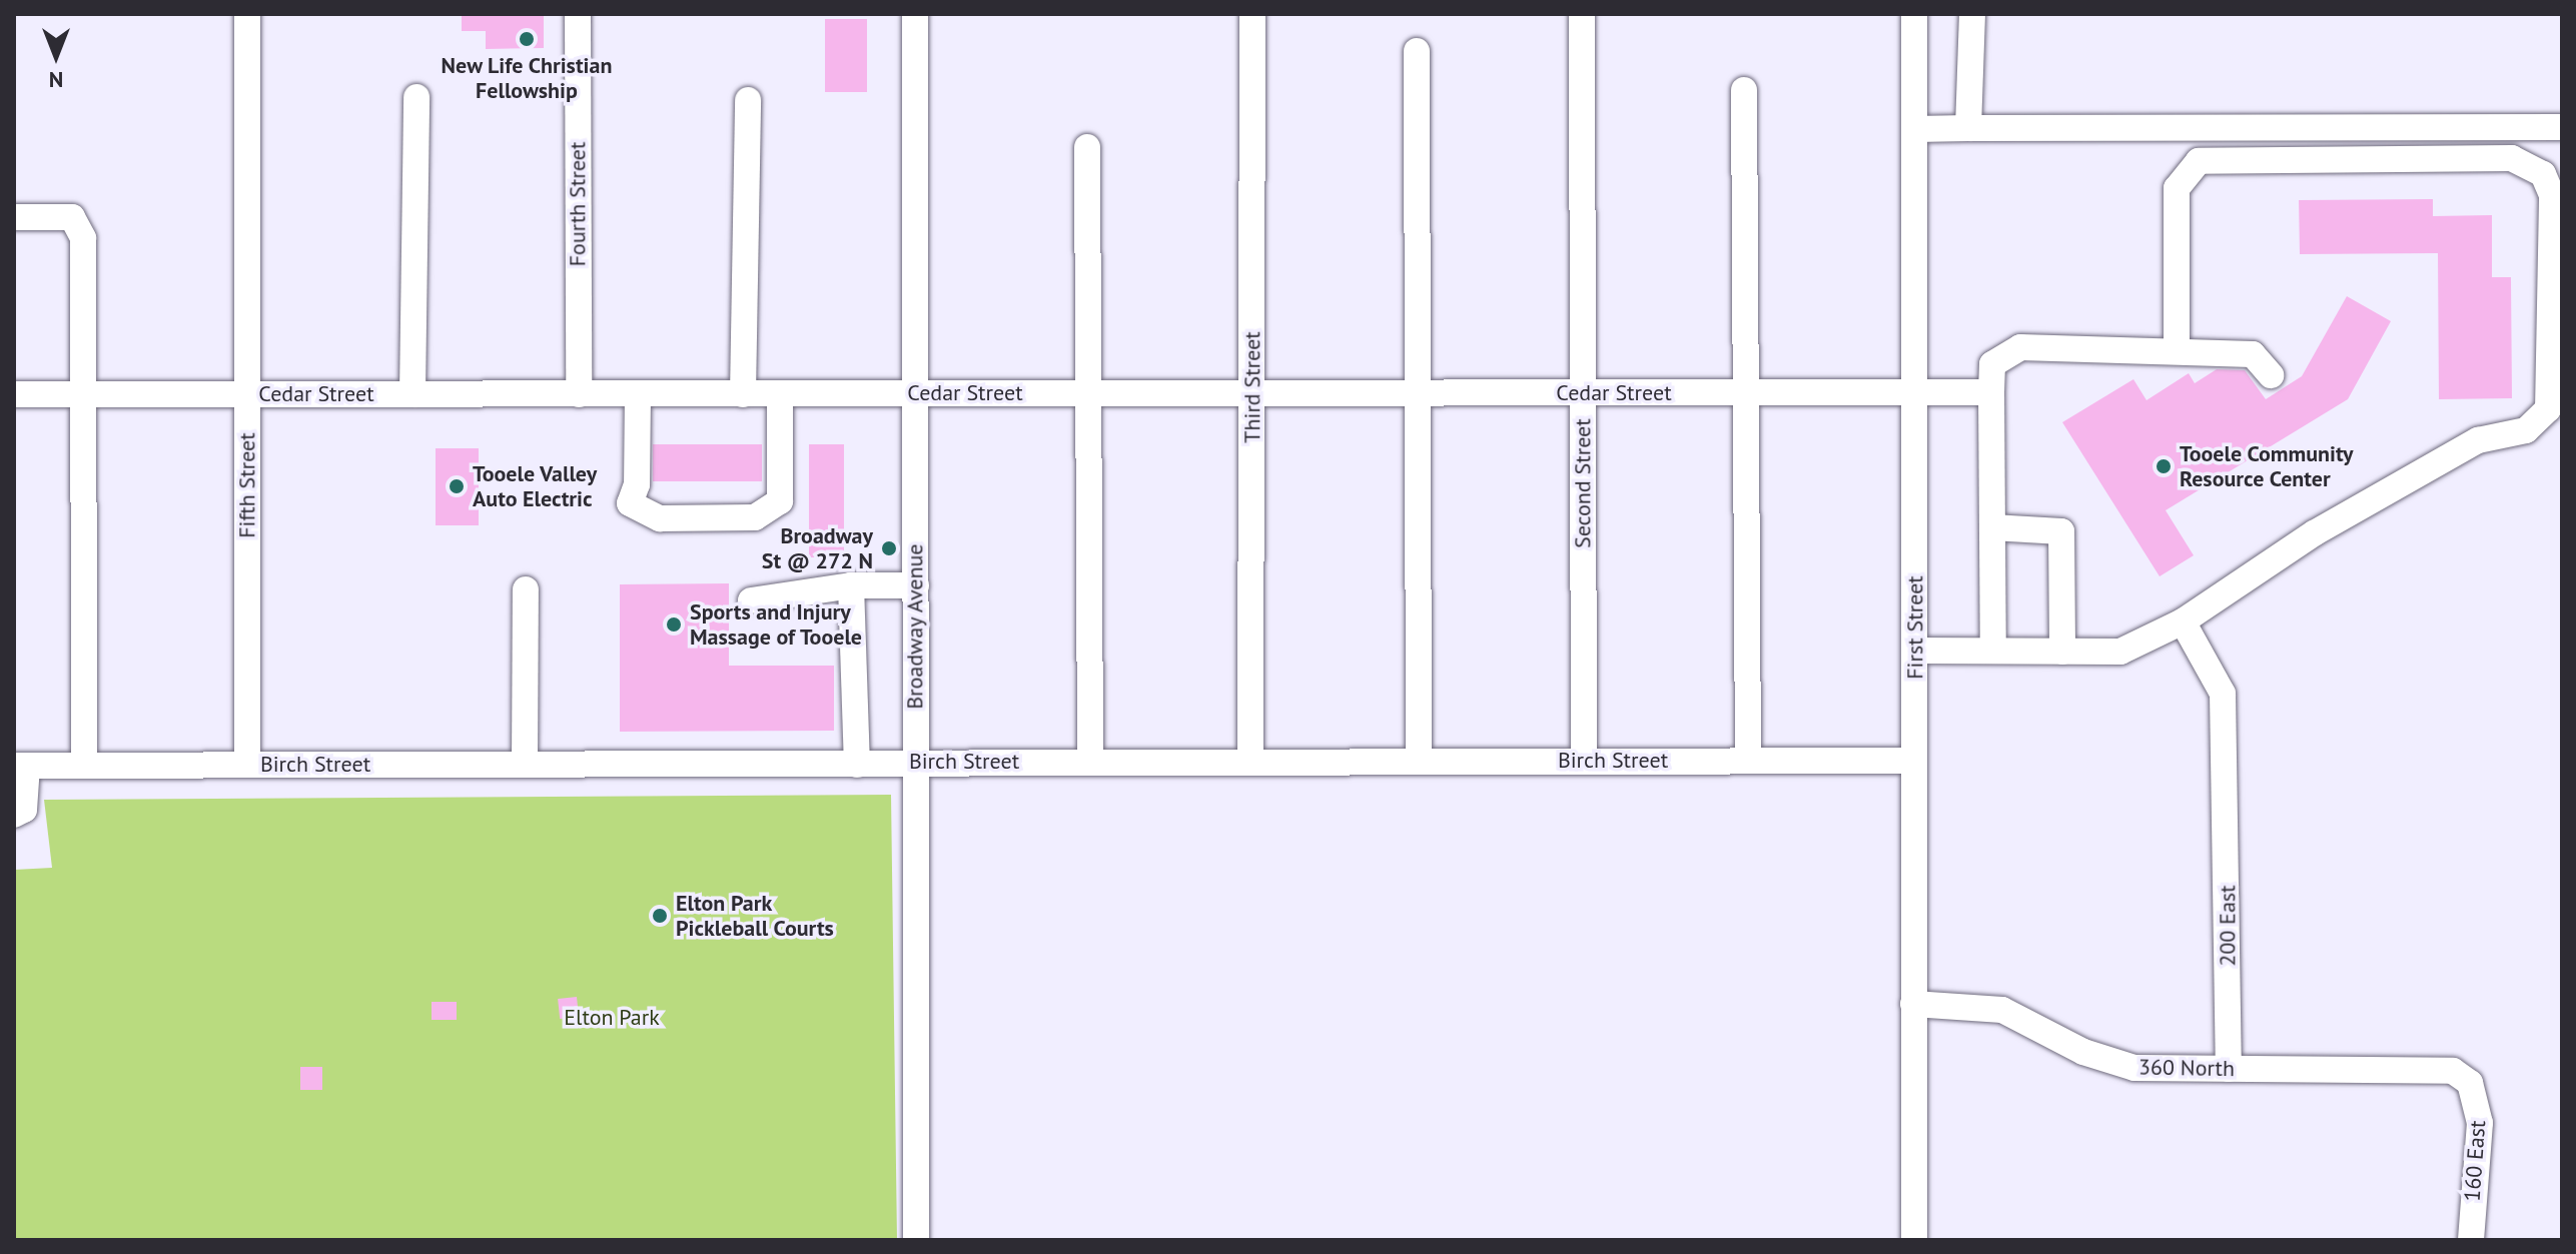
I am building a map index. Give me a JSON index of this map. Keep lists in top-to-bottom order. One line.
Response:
{"streets":{"street":["Fourth Street","Third Street","Cedar Street","Second Street","Fifth Street","Broadway Avenue","First Street","Birch Street","200 East","360 North","160 East"]},"crossings":[["Fourth Street","Cedar Street"],["Third Street","Cedar Street"],["Third Street","Birch Street"],["Cedar Street","Second Street"],["Cedar Street","Fifth Street"],["Cedar Street","Broadway Avenue"],["Cedar Street","First Street"],["Second Street","Birch Street"],["Fifth Street","Birch Street"],["Broadway Avenue","Birch Street"],["First Street","Birch Street"],["First Street","360 North"],["200 East","360 North"],["360 North","160 East"]],"parks":["Elton Park"],"places":["New Life Christian Fellowship","Tooele Community Resource Center","Tooele Valley Auto Electric","Broadway St @ 272 N","Sports and Injury Massage of Tooele","Elton Park Pickleball Courts"],"north":"bottom"}
